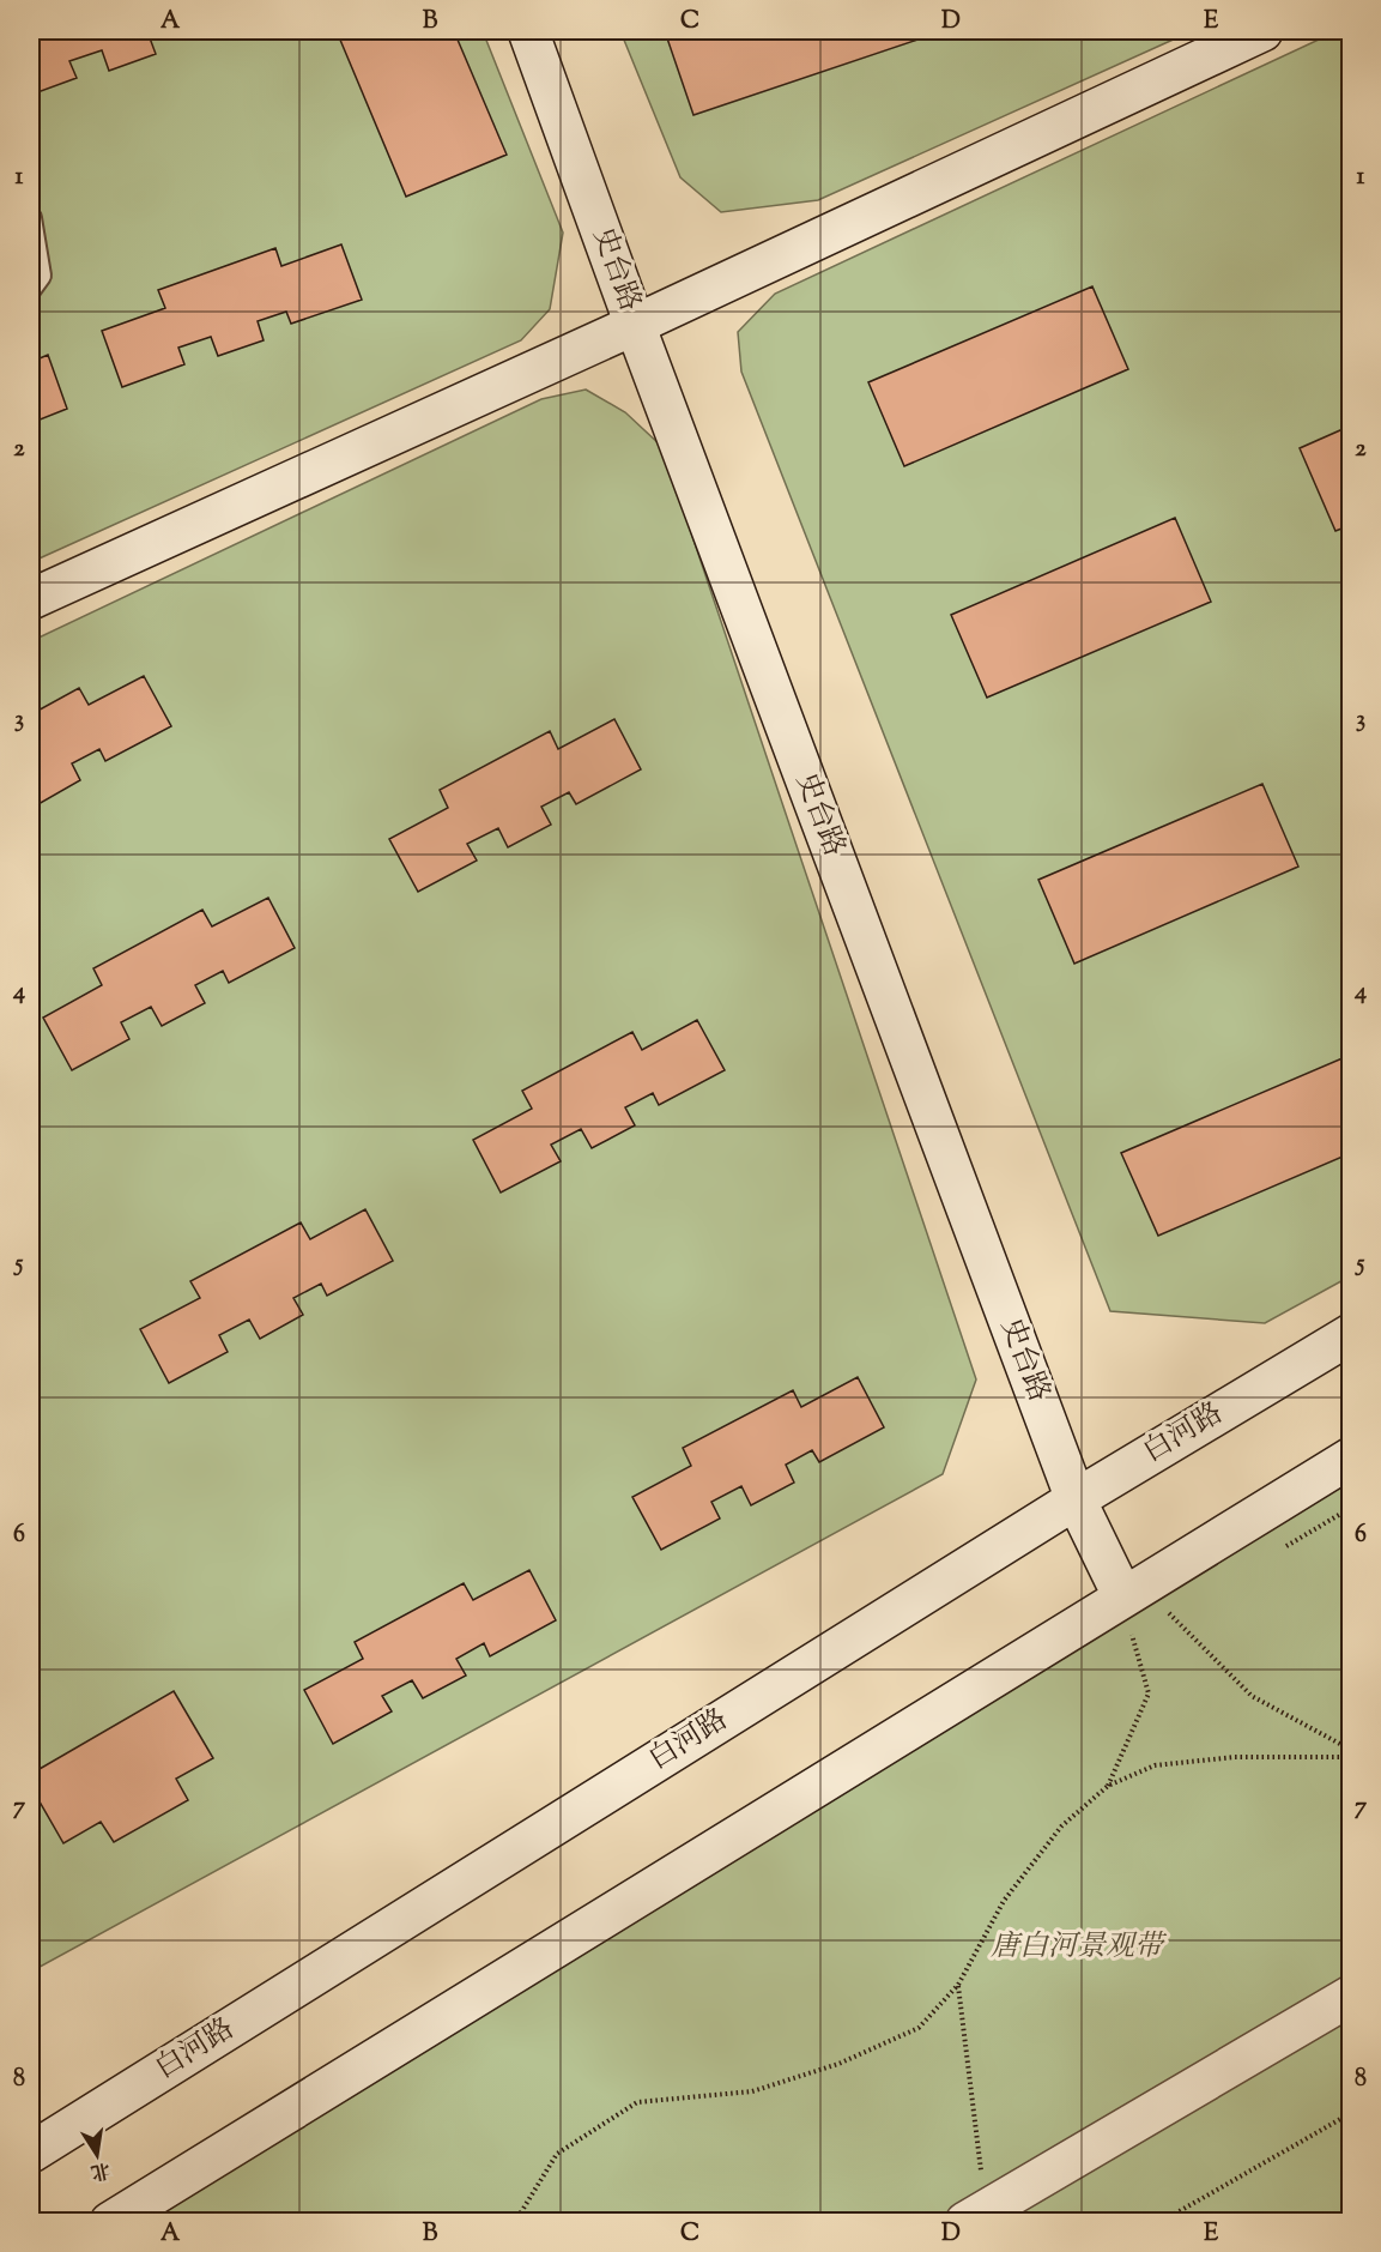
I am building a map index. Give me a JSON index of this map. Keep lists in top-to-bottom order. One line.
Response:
{"streets":{"street":["史台路","白河路"]},"crossings":[["史台路","白河路"]],"parks":["唐白河景观带"],"north":"bottom","grid":{"columns":["A","B","C","D","E"],"rows":["1","2","3","4","5","6","7","8"]}}
